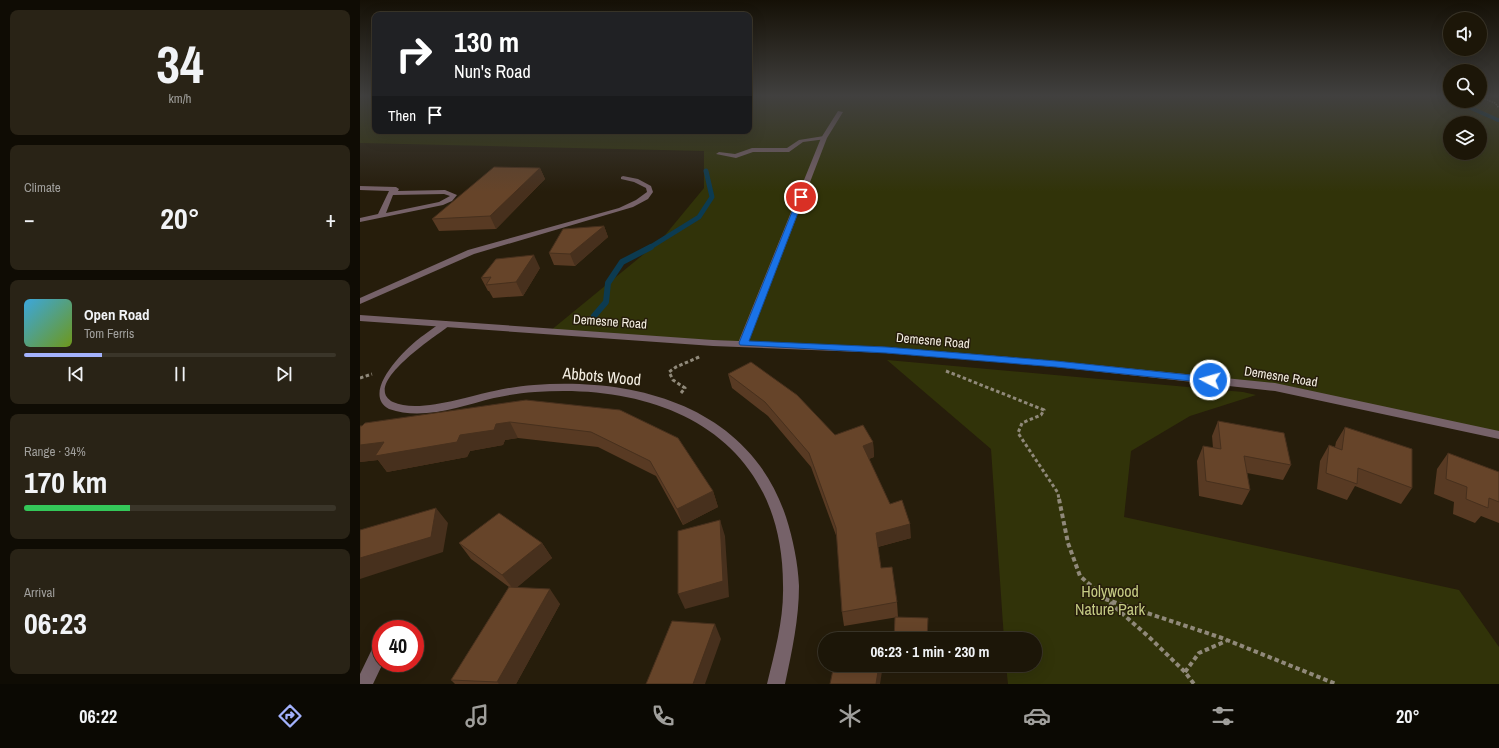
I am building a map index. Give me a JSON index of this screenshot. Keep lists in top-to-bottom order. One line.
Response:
{"streets":{"street":["Demesne Road","Abbots Wood"]},"crossings":[["Demesne Road","Abbots Wood"]],"parks":["Holywood Nature Park"],"page":{"tile":[["34","km/h"],"Climate",["Range · 34%","170 km"],["Arrival","06:23"]],"turn":["130 m","Nun's Road"],"then":"Then","heat":["−","20°","+"],"song":["Open Road","Tom Ferris"],"limit":"40","trip":"06:23 · 1 min · 230 m","tabs":["06:22","20°"]}}
